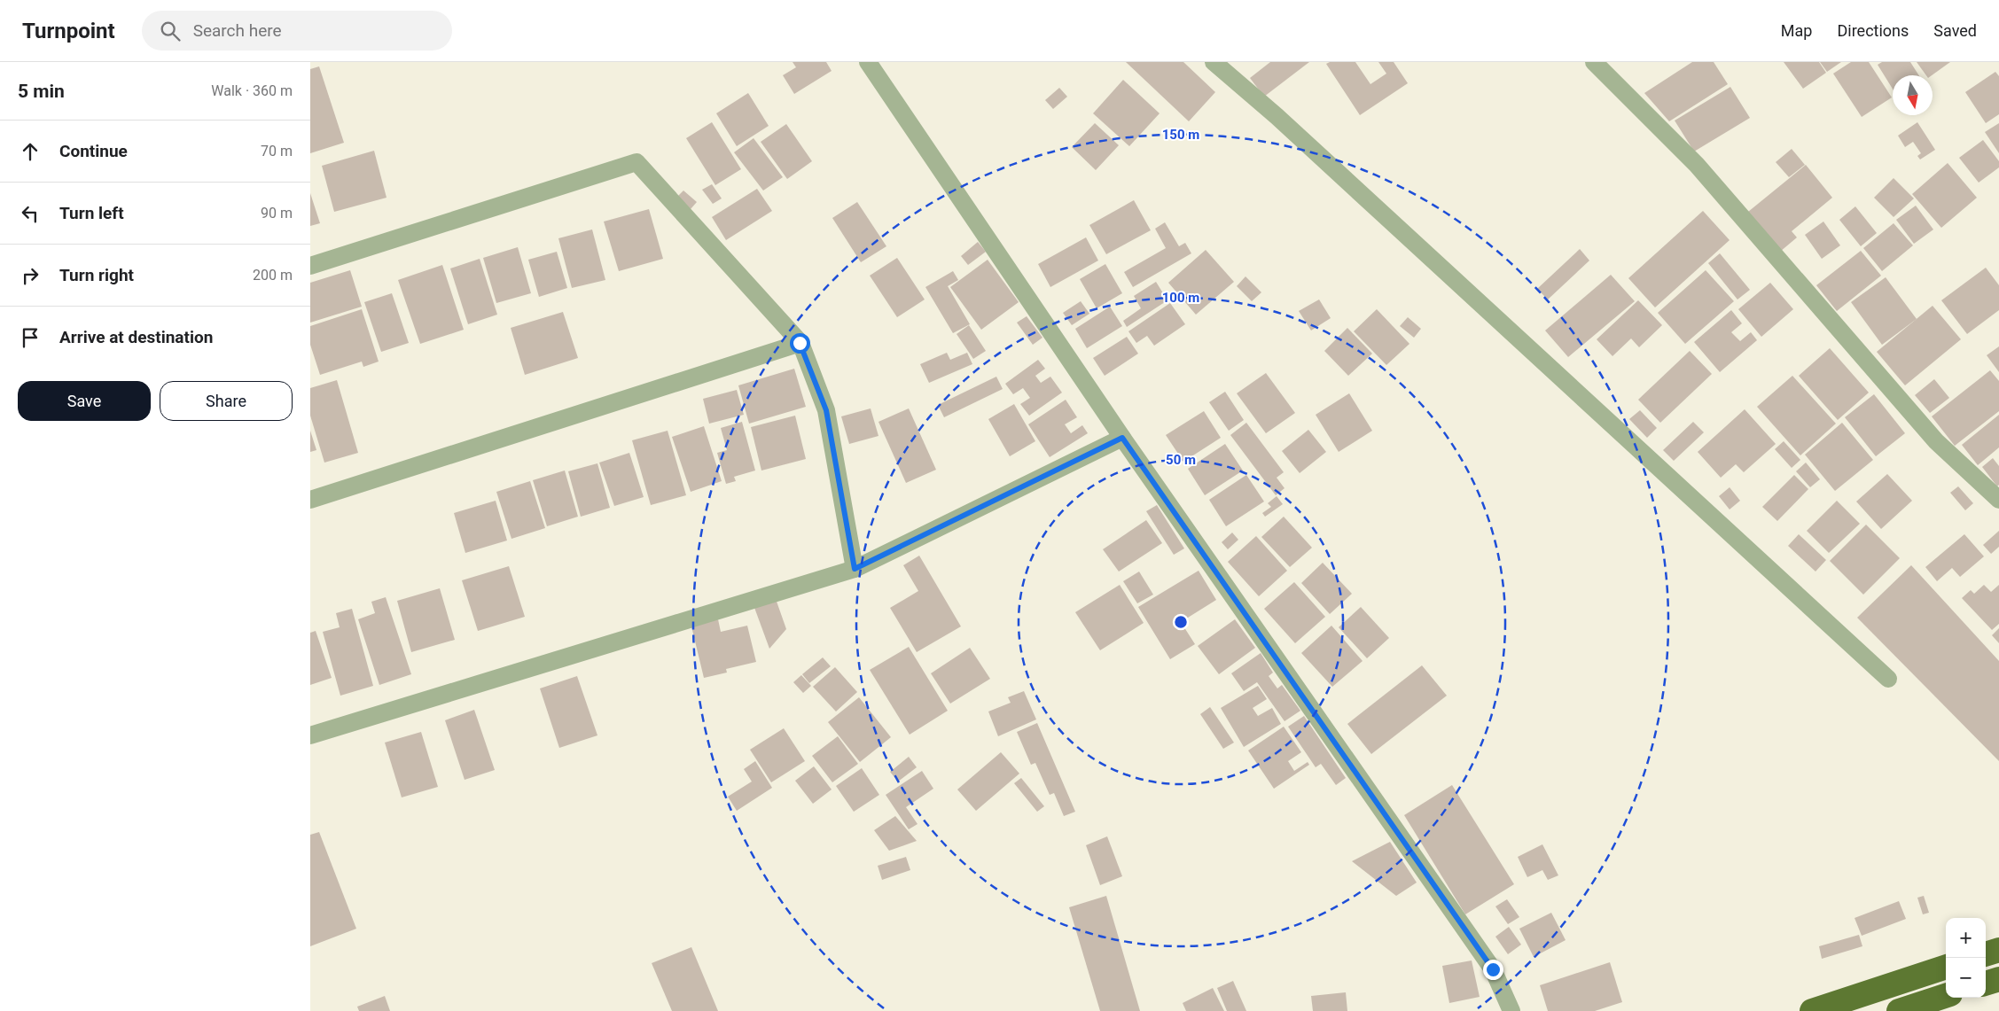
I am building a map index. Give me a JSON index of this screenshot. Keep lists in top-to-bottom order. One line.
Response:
{"north":"bottom","page":{"header":"Turnpoint","search":"Search here","nav":["Map","Directions","Saved"],"heading":["5 min","Walk · 360 m"],"list":[["Continue","70 m"],["Turn left","90 m"],["Turn right","200 m"],"Arrive at destination"],"buttons":["Save","Share"],"map_buttons":["+","−"]},"rings":["150 m","100 m","50 m"]}
